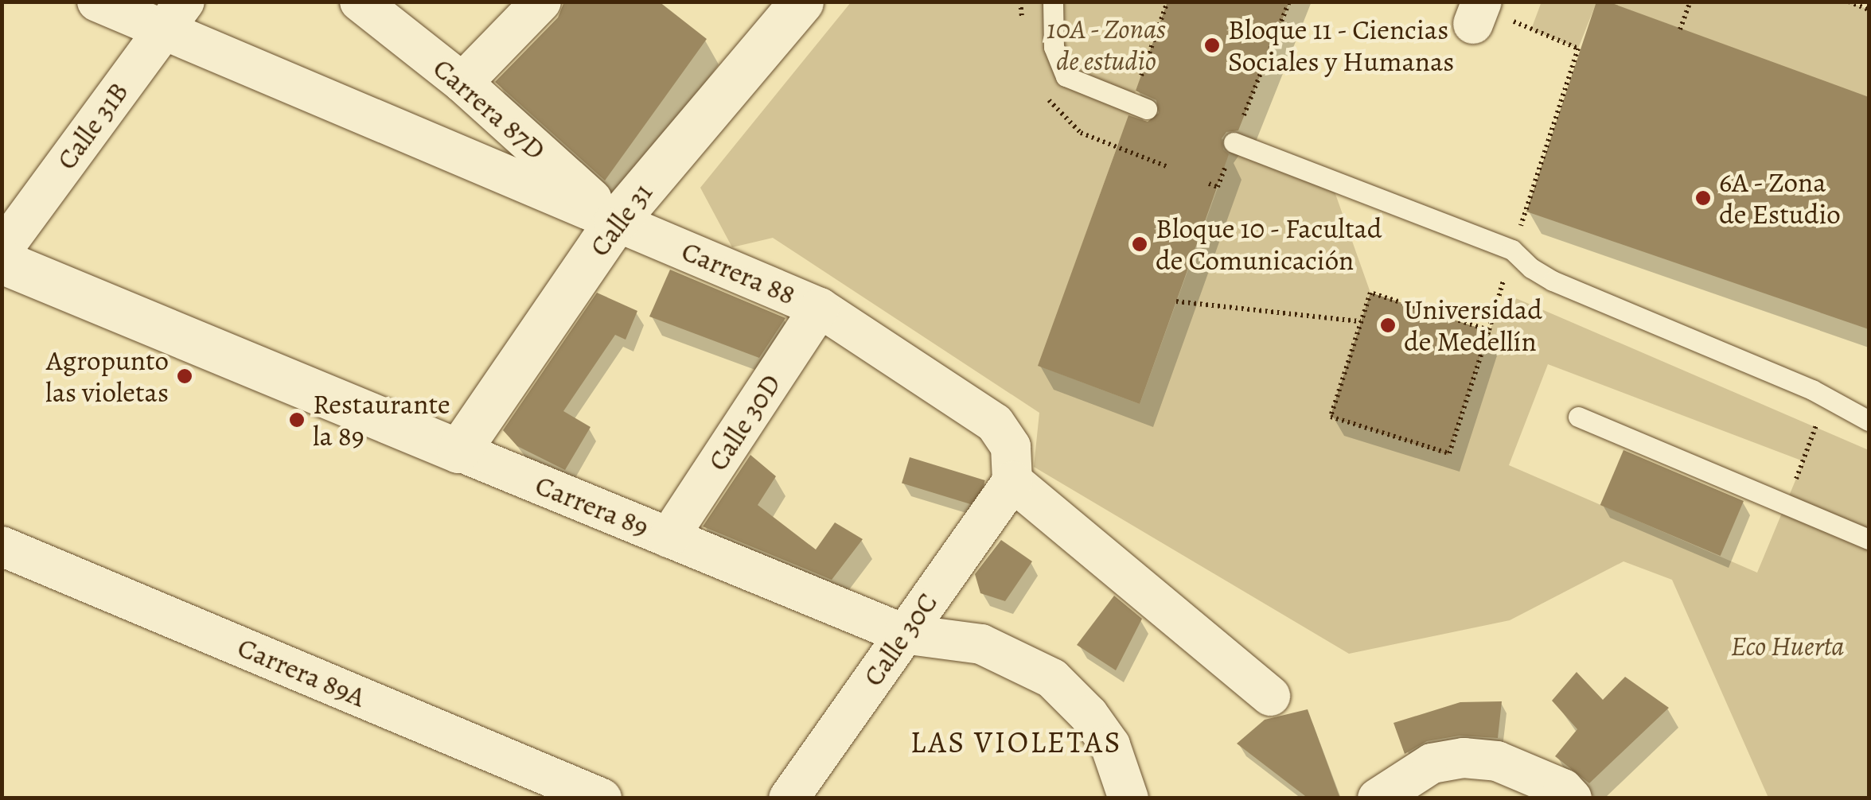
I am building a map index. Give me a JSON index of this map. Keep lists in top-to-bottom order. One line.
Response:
{"streets":{"street":["Carrera 87D","Calle 31B","Calle 31","Carrera 88","Calle 30D","Carrera 89","Calle 30C","Carrera 89A"]},"crossings":[["Carrera 87D","Calle 31"],["Carrera 87D","Carrera 88"],["Calle 31B","Carrera 88"],["Calle 31","Carrera 88"],["Calle 31","Carrera 89"],["Carrera 88","Calle 30D"],["Carrera 88","Calle 30C"],["Calle 30D","Carrera 89"],["Carrera 89","Calle 30C"]],"districts":["LAS VIOLETAS"],"parks":["10A - Zonas de estudio","Eco Huerta"],"places":["Bloque 11 - Ciencias Sociales y Humanas","6A - Zona de Estudio","Bloque 10 - Facultad de Comunicación","Universidad de Medellín","Agropunto las violetas","Restaurante la 89"]}
